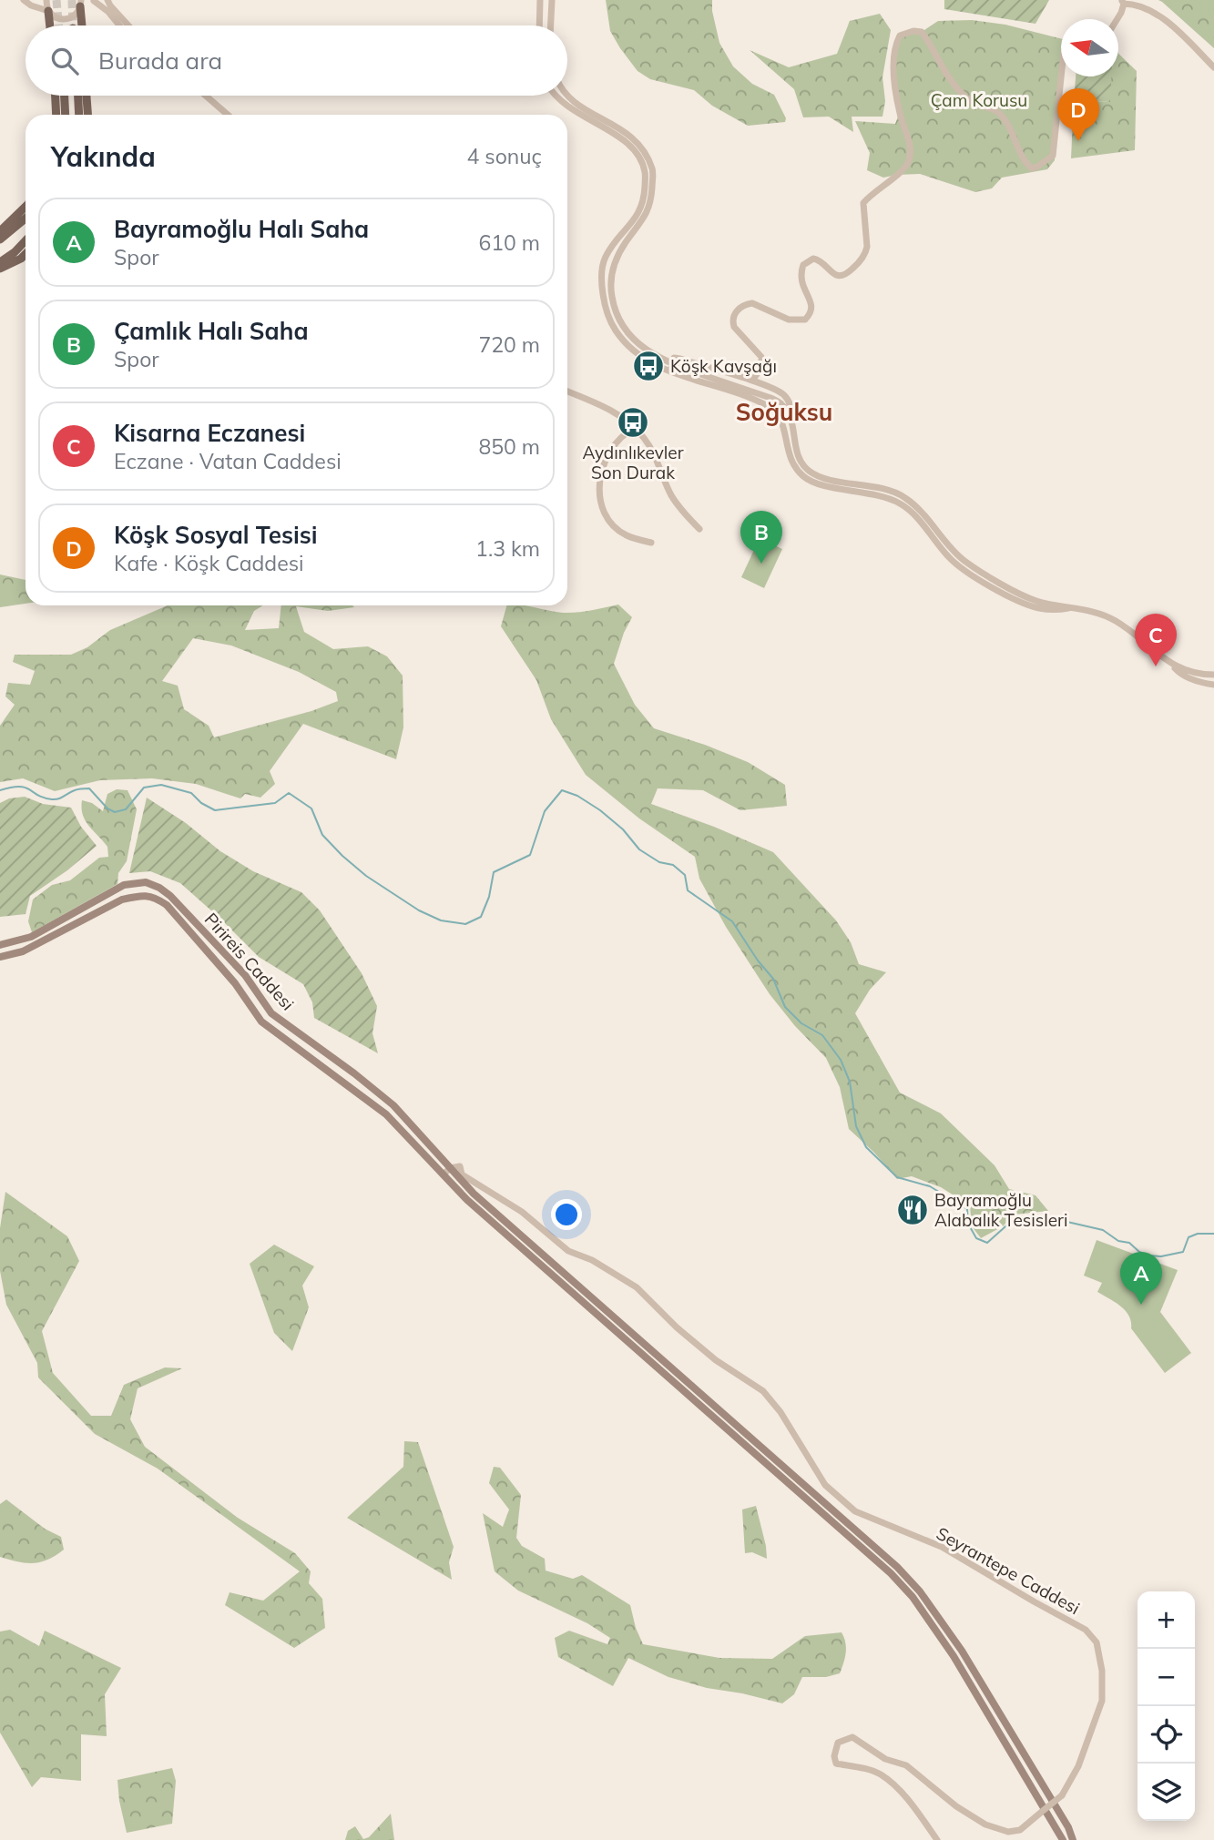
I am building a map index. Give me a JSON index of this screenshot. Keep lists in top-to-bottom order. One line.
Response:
{"streets":{"main road":["Pirireis Caddesi"],"street":["Seyrantepe Caddesi"]},"crossings":[["Pirireis Caddesi","Seyrantepe Caddesi"]],"districts":["Soğuksu"],"parks":["Çam Korusu"],"places":{"bus stop":["Köşk Kavşağı","Aydınlıkevler Son Durak"],"restaurant":["Bayramoğlu Alabalık Tesisleri"]},"north":"left","page":{"search":"Burada ara","pins":["D","B","C","A"],"heading":["Yakında","4 sonuç"],"list":[{"mark":"A","name":"Bayramoğlu Halı Saha","note":"Spor","value":"610 m"},{"mark":"B","name":"Çamlık Halı Saha","note":"Spor","value":"720 m"},{"mark":"C","name":"Kisarna Eczanesi","note":"Eczane · Vatan Caddesi","value":"850 m"},{"mark":"D","name":"Köşk Sosyal Tesisi","note":"Kafe · Köşk Caddesi","value":"1.3 km"}],"map_buttons":["+","−"]}}
